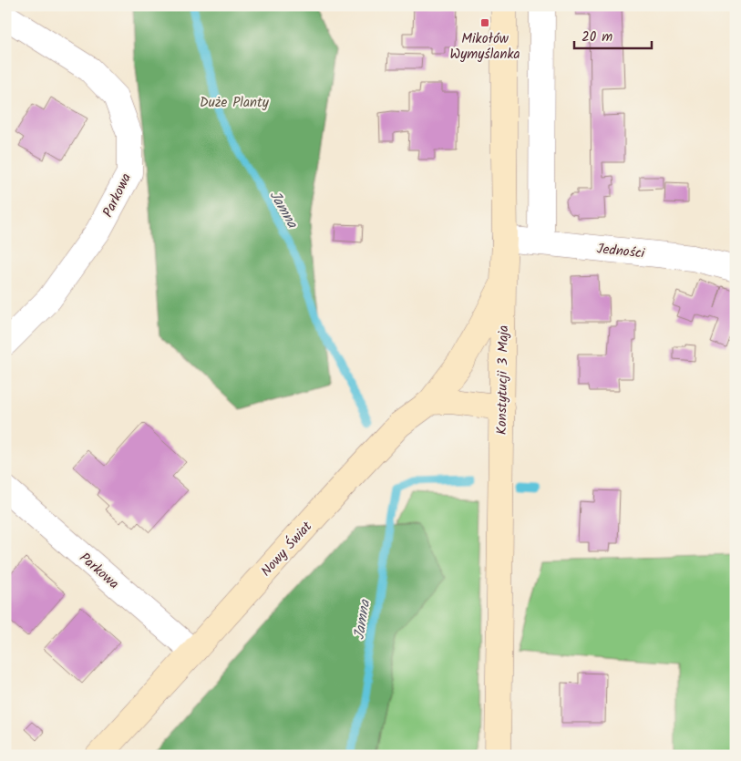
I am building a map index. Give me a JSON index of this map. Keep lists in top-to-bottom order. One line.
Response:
{"streets":{"street":["Parkowa","Jedności","Konstytucji 3 Maja","Nowy Świat"]},"crossings":[["Parkowa","Nowy Świat"],["Jedności","Konstytucji 3 Maja"],["Konstytucji 3 Maja","Nowy Świat"]],"water":["Jamna"],"parks":["Duże Planty"],"places":{"transit":["Mikołów Wymyślanka"]},"scale_bar":"20 m"}
